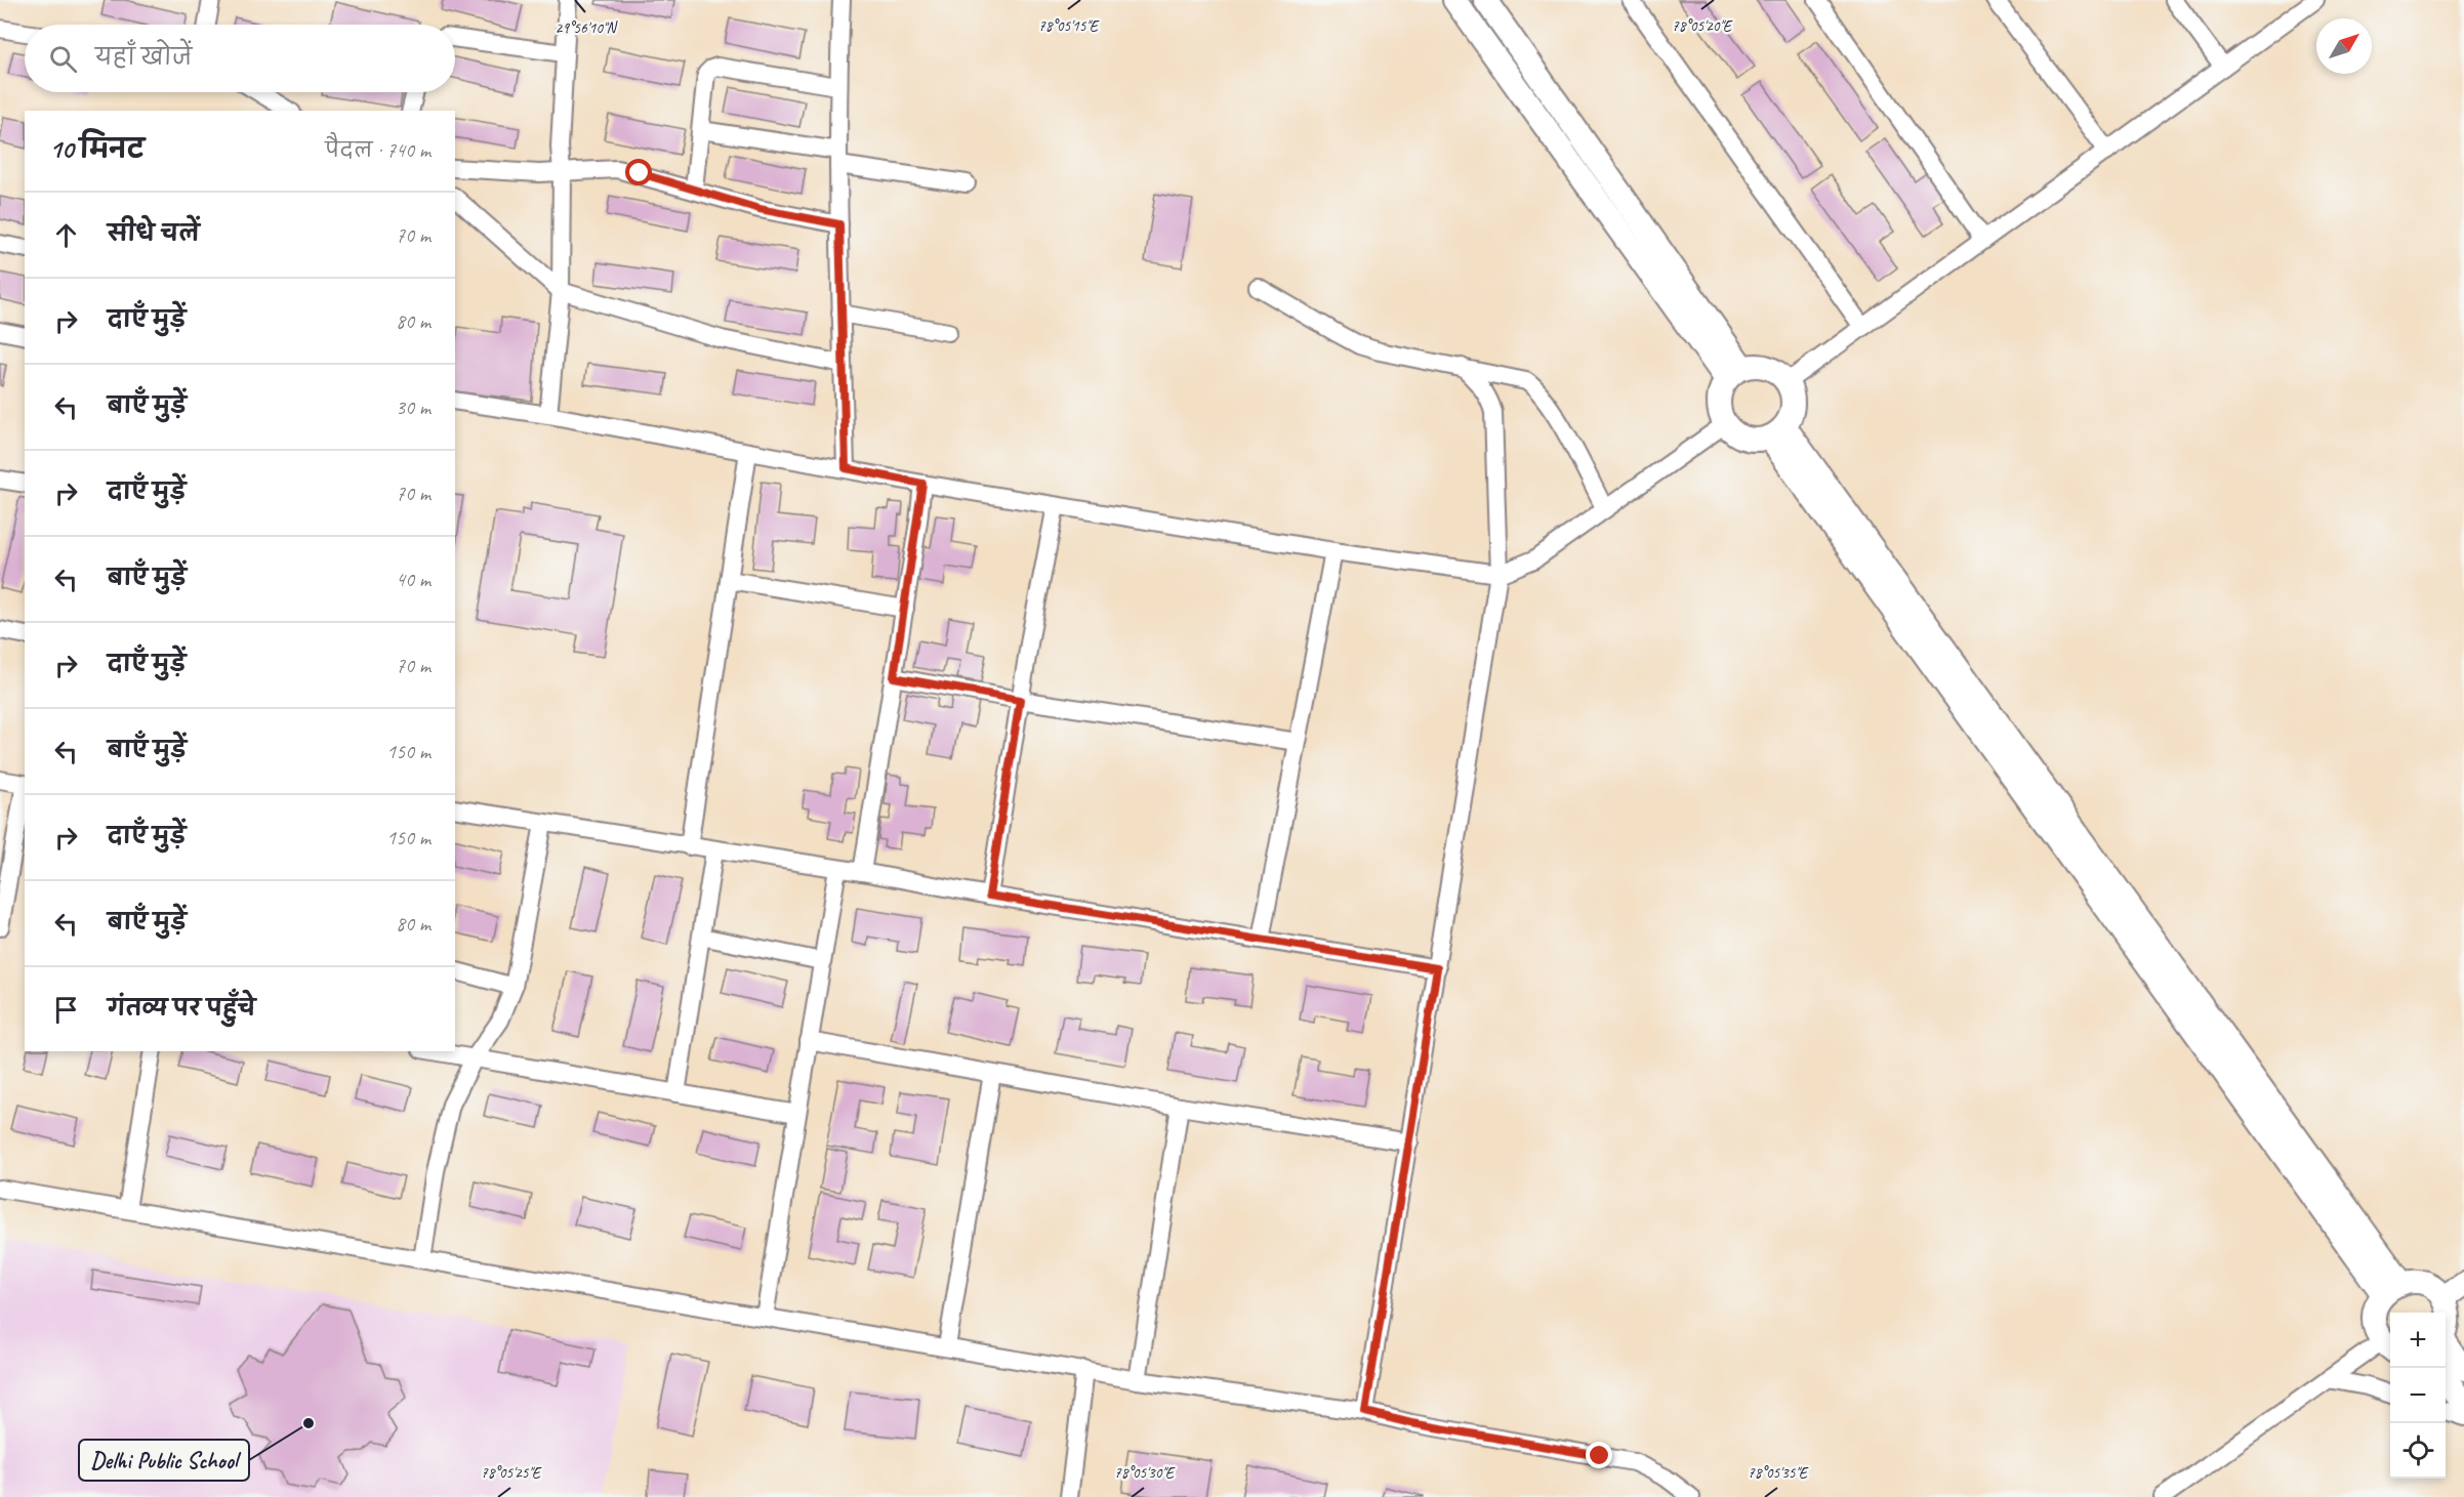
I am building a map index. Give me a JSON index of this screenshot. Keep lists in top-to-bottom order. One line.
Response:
{"places":["Delhi Public School"],"north":"top right","page":{"search":"यहाँ खोजें","heading":["10 मिनट","पैदल · 740 m"],"list":[["सीधे चलें","70 m"],["दाएँ मुड़ें","80 m"],["बाएँ मुड़ें","30 m"],["दाएँ मुड़ें","70 m"],["बाएँ मुड़ें","40 m"],["दाएँ मुड़ें","70 m"],["बाएँ मुड़ें","150 m"],["दाएँ मुड़ें","150 m"],["बाएँ मुड़ें","80 m"],"गंतव्य पर पहुँचे"],"map_buttons":["+","−"]},"coordinates":["78°05'15\"E","78°05'20\"E","29°56'10\"N","78°05'25\"E","78°05'30\"E","78°05'35\"E"]}
